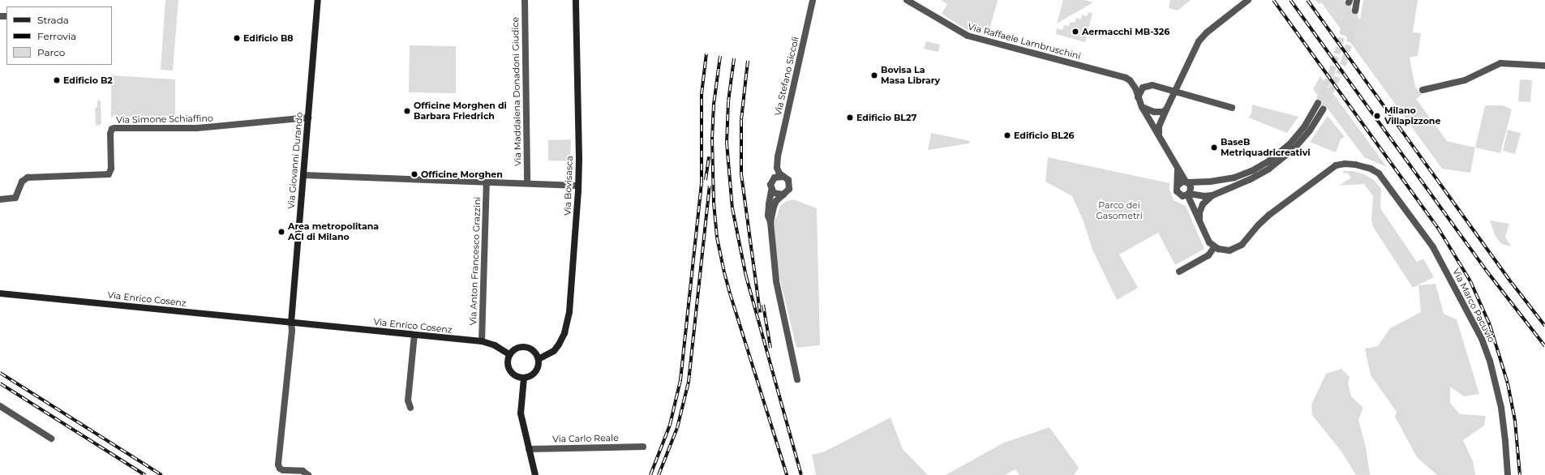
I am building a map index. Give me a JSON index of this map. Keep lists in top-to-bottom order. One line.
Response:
{"streets":{"street":["Via Raffaele Lambruschini","Via Stefano Siccoli","Via Maddalena Donadoni Giudice","Via Simone Schiaffino","Via Giovanni Durando","Via Bovisasca","Via Anton Francesco Grazzini","Via Enrico Cosenz","Via Marco Pacuvio","Via Carlo Reale"]},"crossings":[["Via Simone Schiaffino","Via Giovanni Durando"],["Via Giovanni Durando","Via Enrico Cosenz"],["Via Bovisasca","Via Enrico Cosenz"],["Via Anton Francesco Grazzini","Via Enrico Cosenz"]],"parks":["Parco dei Gasometri"],"places":["Aermacchi MB-326","Edificio B8","Bovisa La Masa Library","Edificio B2","Officine Morghen di Barbara Friedrich","Milano Villapizzone","Edificio BL27","Edificio BL26","BaseB Metriquadricreativi","Officine Morghen","Area metropolitana ACI di Milano"],"legend":["Strada","Ferrovia","Parco"]}
